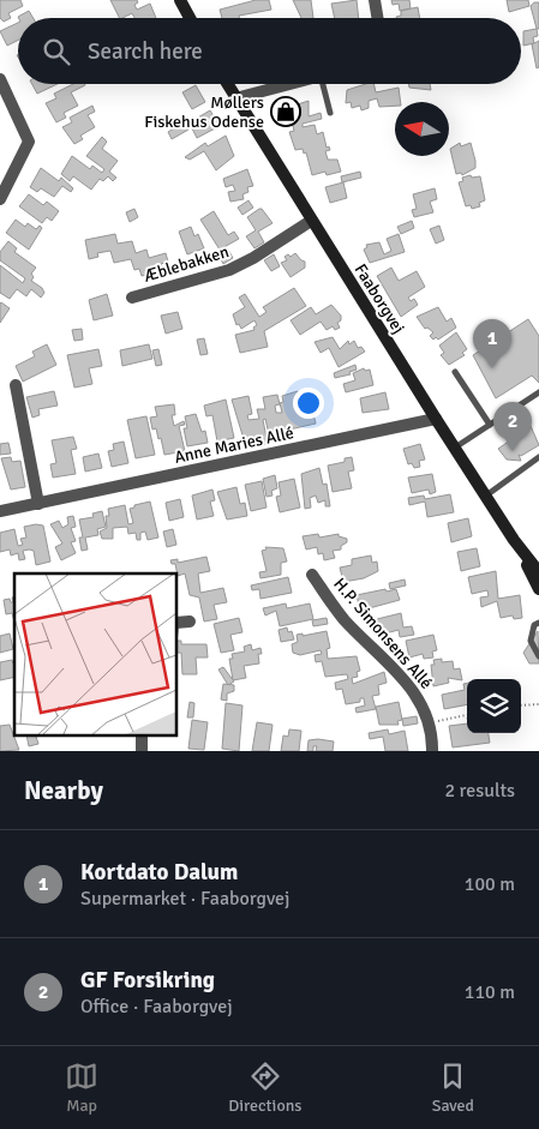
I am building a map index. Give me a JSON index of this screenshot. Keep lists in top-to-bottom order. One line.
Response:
{"streets":{"main road":["Faaborgvej"],"street":["Æblebakken","Anne Maries Allé","H.P. Simonsens Allé"]},"crossings":[["Æblebakken","Faaborgvej"],["Faaborgvej","Anne Maries Allé"]],"places":{"shop":["Møllers Fiskehus Odense"]},"north":"left","page":{"search":"Search here","pins":["1","2"],"heading":["Nearby","2 results"],"list":[{"mark":"1","name":"Kortdato Dalum","note":"Supermarket · Faaborgvej","value":"100 m"},{"mark":"2","name":"GF Forsikring","note":"Office · Faaborgvej","value":"110 m"}],"nav":["Map","Directions","Saved"]}}
